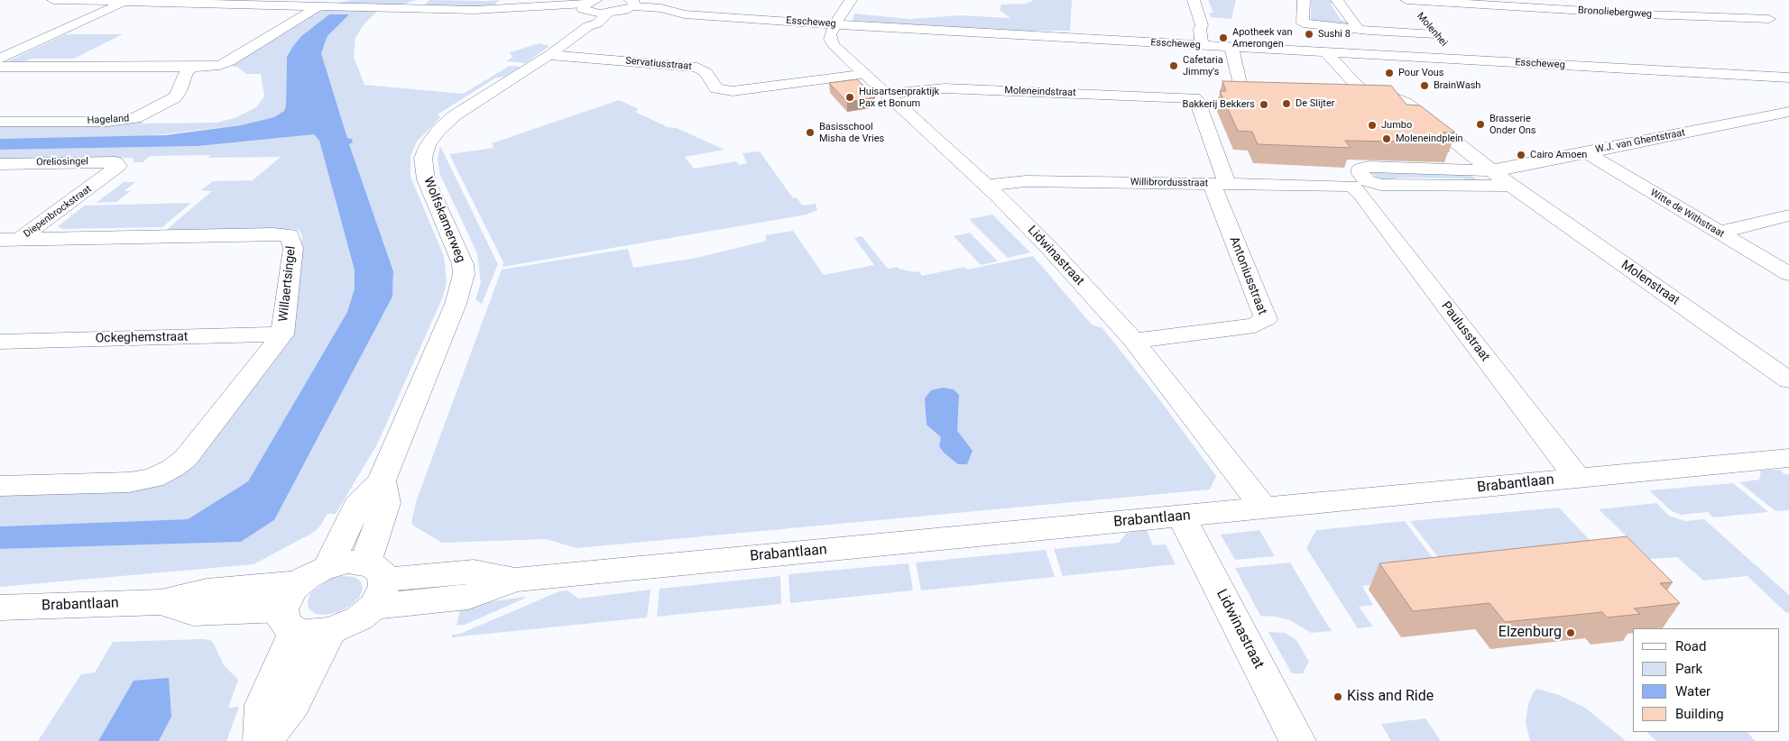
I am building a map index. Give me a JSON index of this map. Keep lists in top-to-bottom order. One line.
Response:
{"streets":{"street":["Bronoliebergweg","Esscheweg","Molenhei","Servatiusstraat","Moleneindstraat","Hageland","W.J. van Ghentstraat","Oreliosingel","Willibrordusstraat","Diepenbrockstraat","Witte de Withstraat","Wolfskamerweg","Lidwinastraat","Antoniusstraat","Molenstraat","Willaertsingel","Paulusstraat","Ockeghemstraat","Brabantlaan"]},"crossings":[["Bronoliebergweg","Molenhei"],["Esscheweg","Molenhei"],["Esscheweg","Wolfskamerweg"],["Esscheweg","Lidwinastraat"],["Servatiusstraat","Wolfskamerweg"],["Servatiusstraat","Lidwinastraat"],["Moleneindstraat","Willibrordusstraat"],["Moleneindstraat","Lidwinastraat"],["Moleneindstraat","Antoniusstraat"],["W.J. van Ghentstraat","Witte de Withstraat"],["W.J. van Ghentstraat","Molenstraat"],["Oreliosingel","Diepenbrockstraat"],["Willibrordusstraat","Lidwinastraat"],["Willibrordusstraat","Antoniusstraat"],["Willibrordusstraat","Paulusstraat"],["Diepenbrockstraat","Willaertsingel"],["Wolfskamerweg","Brabantlaan"],["Lidwinastraat","Antoniusstraat"],["Lidwinastraat","Brabantlaan"],["Willaertsingel","Ockeghemstraat"],["Paulusstraat","Brabantlaan"]],"places":["Sushi 8","Apotheek van Amerongen","Cafetaria Jimmy's","Pour Vous","BrainWash","Huisartsenpraktijk Pax et Bonum","De Slijter","Bakkerij Bekkers","Brasserie Onder Ons","Jumbo","Basisschool Misha de Vries","Moleneindplein","Cairo Amoen","Elzenburg","Kiss and Ride"],"legend":["Road","Park","Water","Building"]}
